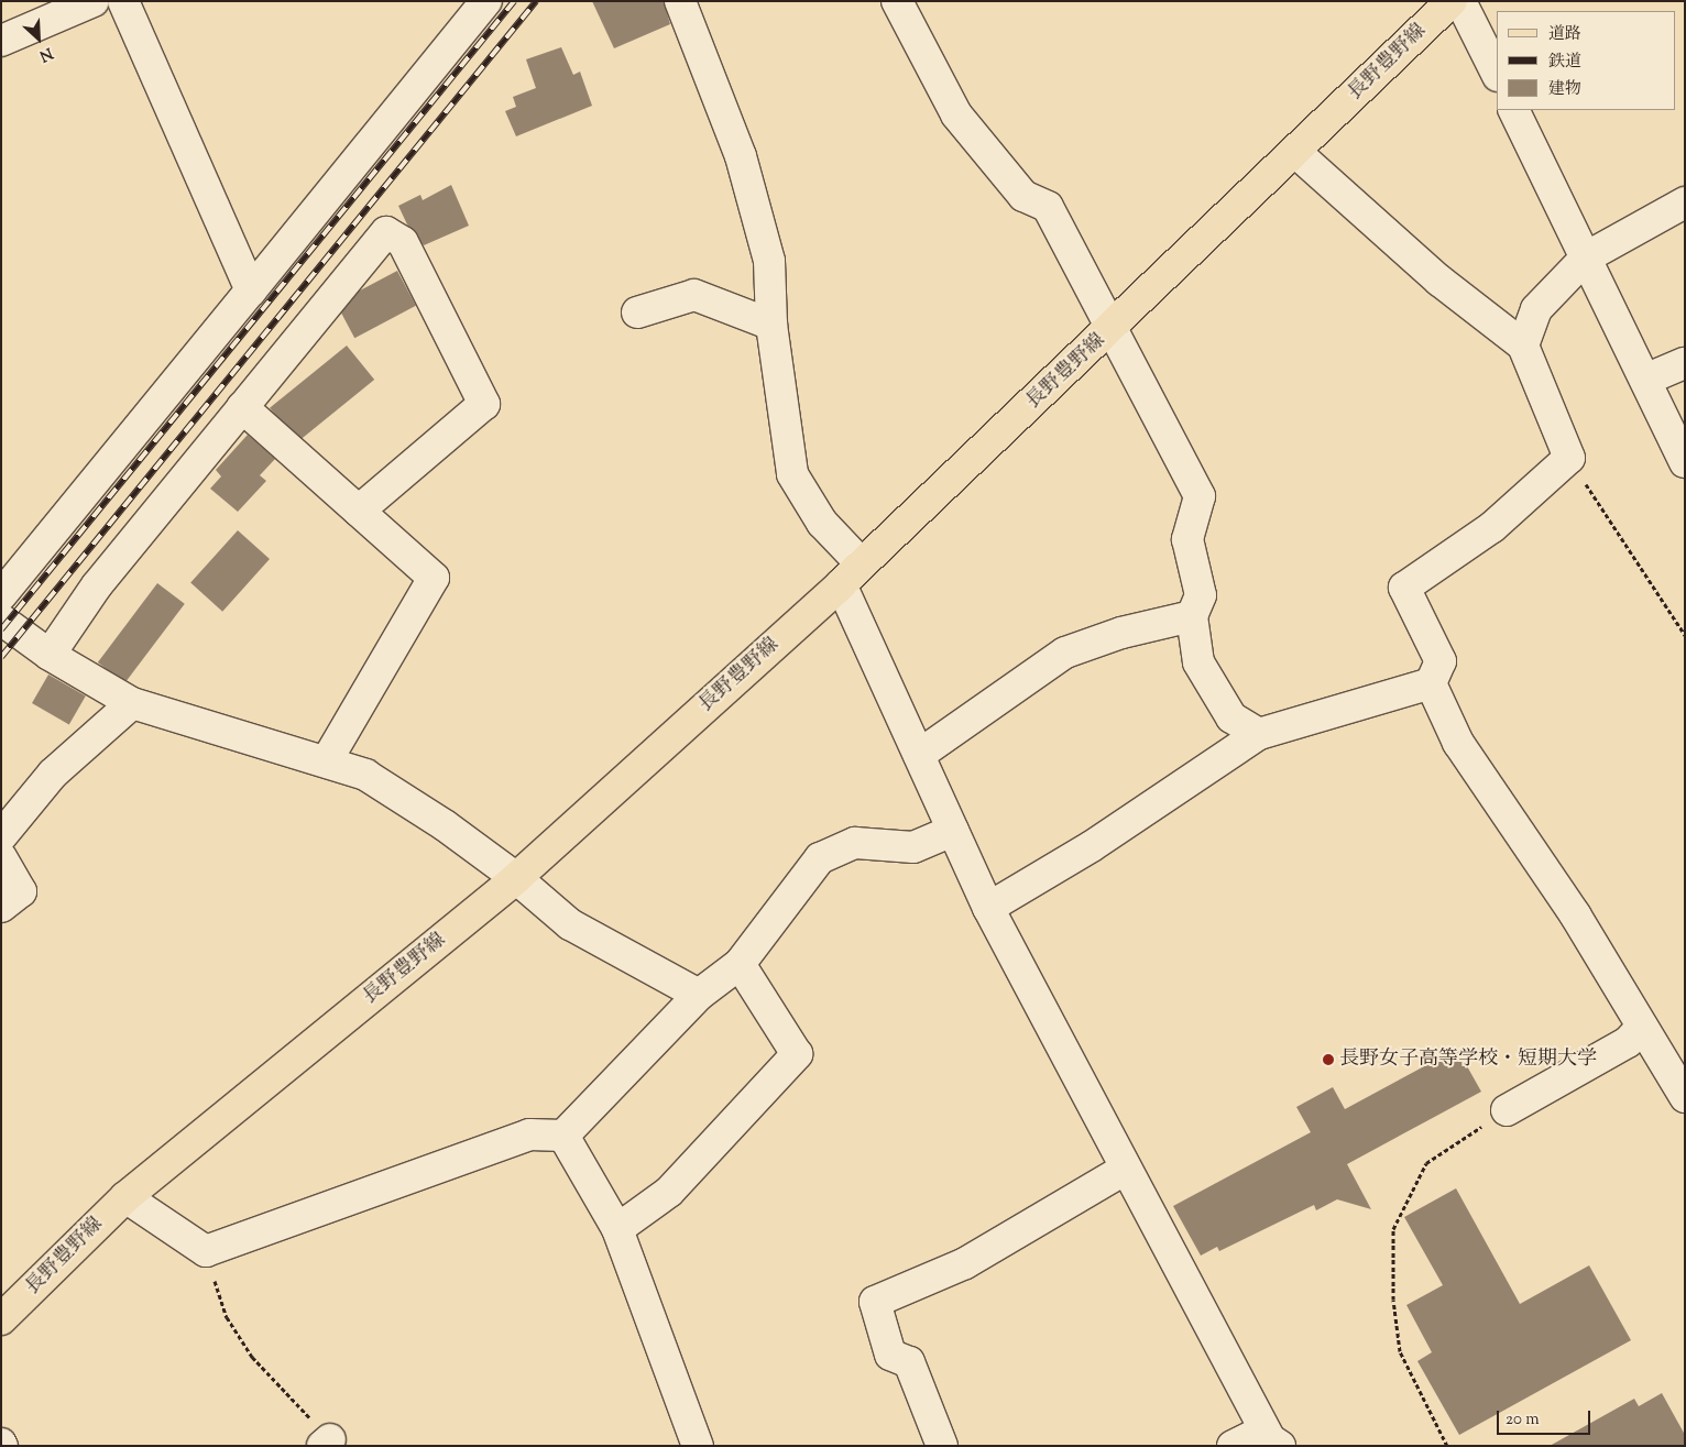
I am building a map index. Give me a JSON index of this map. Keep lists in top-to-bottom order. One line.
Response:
{"streets":{"main road":["長野豊野線"]},"places":["長野女子高等学校・短期大学"],"legend":["道路","鉄道","建物"],"scale_bar":"20 m","north":"bottom right"}
